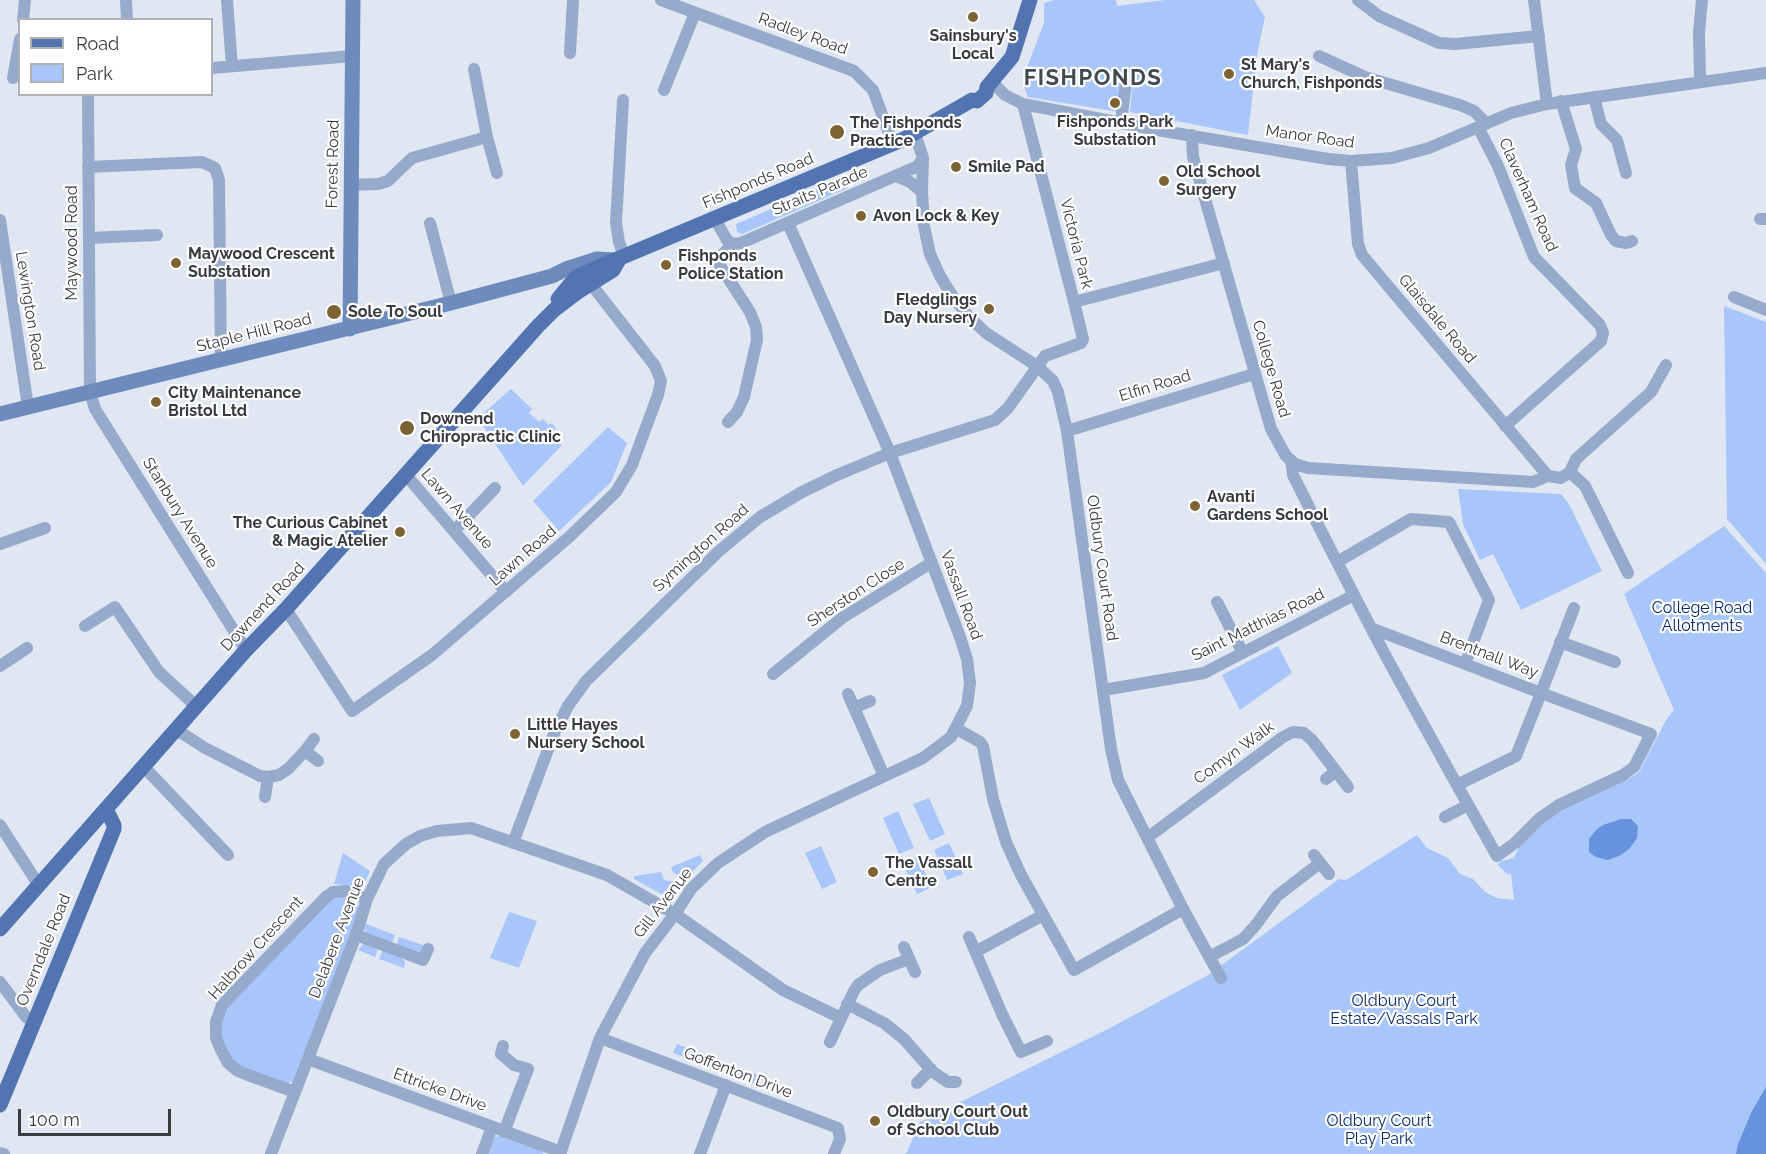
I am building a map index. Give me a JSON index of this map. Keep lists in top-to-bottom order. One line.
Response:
{"streets":{"main road":["Forest Road","Fishponds Road","Staple Hill Road","Downend Road","Overndale Road"],"street":["Radley Road","Manor Road","Straits Parade","Claverham Road","Maywood Road","Victoria Park","Lewington Road","Glaisdale Road","College Road","Elfin Road","Lawn Avenue","Stanbury Avenue","Symington Road","Lawn Road","Oldbury Court Road","Sherston Close","Vassall Road","Saint Matthias Road","Brentnall Way","Comyn Walk","Gill Avenue","Delabere Avenue","Halbrow Crescent","Goffenton Drive","Ettricke Drive"]},"crossings":[["Radley Road","Fishponds Road"],["Manor Road","Fishponds Road"],["Manor Road","Claverham Road"],["Manor Road","Victoria Park"],["Manor Road","Glaisdale Road"],["Manor Road","College Road"],["Forest Road","Staple Hill Road"],["Fishponds Road","Staple Hill Road"],["Fishponds Road","Lawn Road"],["Fishponds Road","Downend Road"],["Straits Parade","Oldbury Court Road"],["Straits Parade","Vassall Road"],["Claverham Road","Glaisdale Road"],["Maywood Road","Staple Hill Road"],["Maywood Road","Stanbury Avenue"],["Victoria Park","Symington Road"],["Victoria Park","Oldbury Court Road"],["Lewington Road","Staple Hill Road"],["Staple Hill Road","Stanbury Avenue"],["Staple Hill Road","Downend Road"],["College Road","Elfin Road"],["College Road","Saint Matthias Road"],["College Road","Brentnall Way"],["Elfin Road","Oldbury Court Road"],["Lawn Avenue","Lawn Road"],["Lawn Avenue","Downend Road"],["Stanbury Avenue","Downend Road"],["Symington Road","Oldbury Court Road"],["Symington Road","Vassall Road"],["Symington Road","Delabere Avenue"],["Lawn Road","Downend Road"],["Oldbury Court Road","Saint Matthias Road"],["Oldbury Court Road","Comyn Walk"],["Sherston Close","Vassall Road"],["Vassall Road","Gill Avenue"],["Downend Road","Overndale Road"],["Gill Avenue","Delabere Avenue"],["Gill Avenue","Goffenton Drive"],["Gill Avenue","Ettricke Drive"],["Delabere Avenue","Halbrow Crescent"],["Delabere Avenue","Ettricke Drive"]],"districts":["FISHPONDS"],"parks":["College Road Allotments","Oldbury Court Estate/Vassals Park","Oldbury Court Play Park"],"places":["Sainsbury's Local","St Mary's Church, Fishponds","Fishponds Park Substation","The Fishponds Practice","Smile Pad","Old School Surgery","Avon Lock & Key","Maywood Crescent Substation","Fishponds Police Station","Fledglings Day Nursery","Sole To Soul","City Maintenance Bristol Ltd","Downend Chiropractic Clinic","Avanti Gardens School","The Curious Cabinet & Magic Atelier","Little Hayes Nursery School","The Vassall Centre","Oldbury Court Out of School Club"],"legend":["Road","Park"],"scale_bar":"100 m"}
